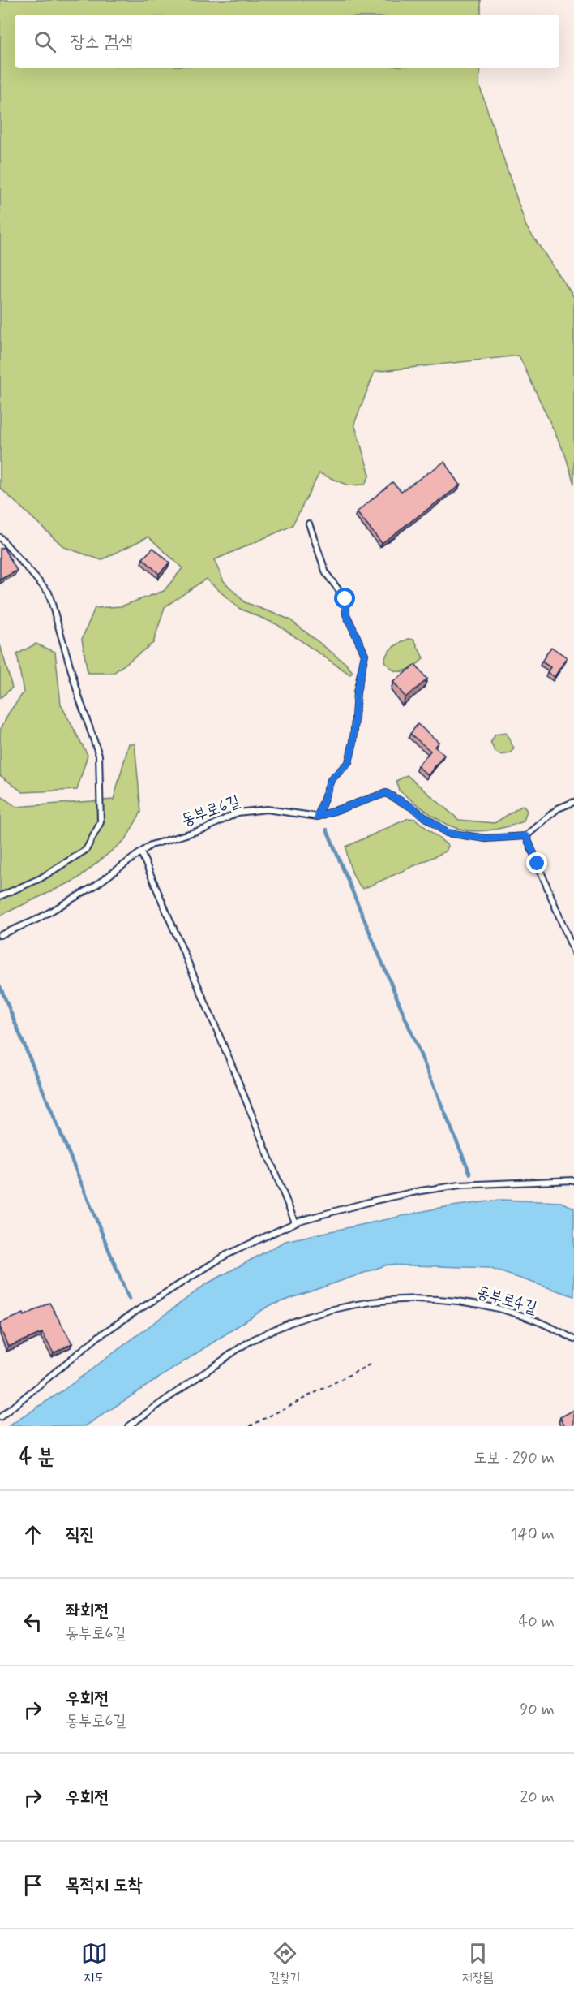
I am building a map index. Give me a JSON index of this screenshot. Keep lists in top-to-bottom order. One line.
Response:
{"streets":{"lane":["동부로6길","동부로4길"]},"page":{"search":"장소 검색","heading":["4 분","도보 · 290 m"],"list":[["직진","140 m"],["좌회전","동부로6길","40 m"],["우회전","동부로6길","90 m"],["우회전","20 m"],"목적지 도착"],"nav":["지도","길찾기","저장됨"]}}
